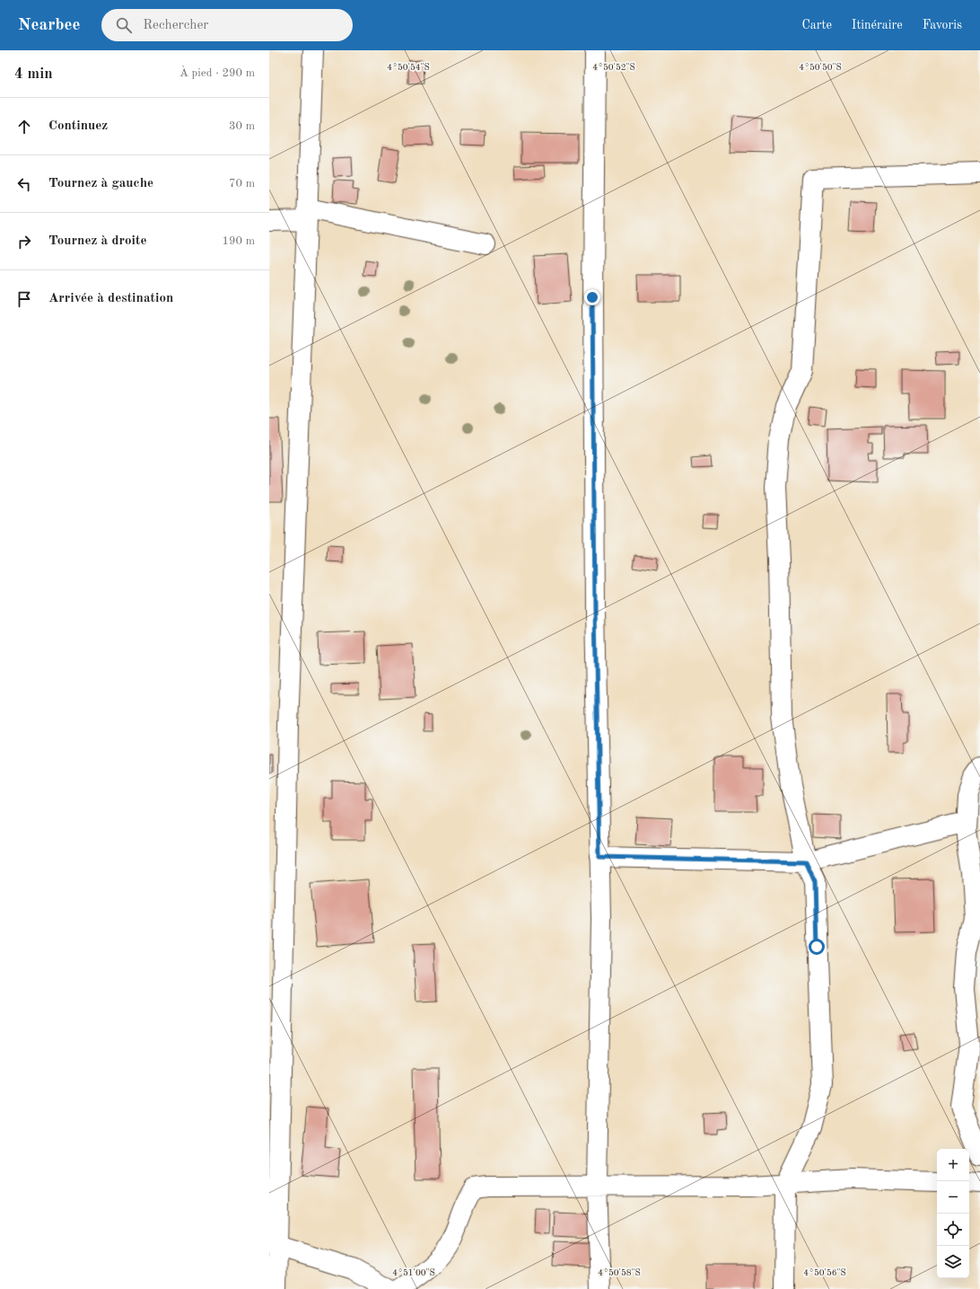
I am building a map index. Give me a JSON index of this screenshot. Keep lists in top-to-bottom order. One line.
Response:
{"page":{"header":"Nearbee","search":"Rechercher","nav":["Carte","Itinéraire","Favoris"],"heading":["4 min","À pied · 290 m"],"list":[["Continuez","30 m"],["Tournez à gauche","70 m"],["Tournez à droite","190 m"],"Arrivée à destination"],"map_buttons":["+","−"]},"coordinates":["4°50'54\"S","4°50'52\"S","4°50'50\"S","4°51'00\"S","4°50'58\"S","4°50'56\"S"]}
